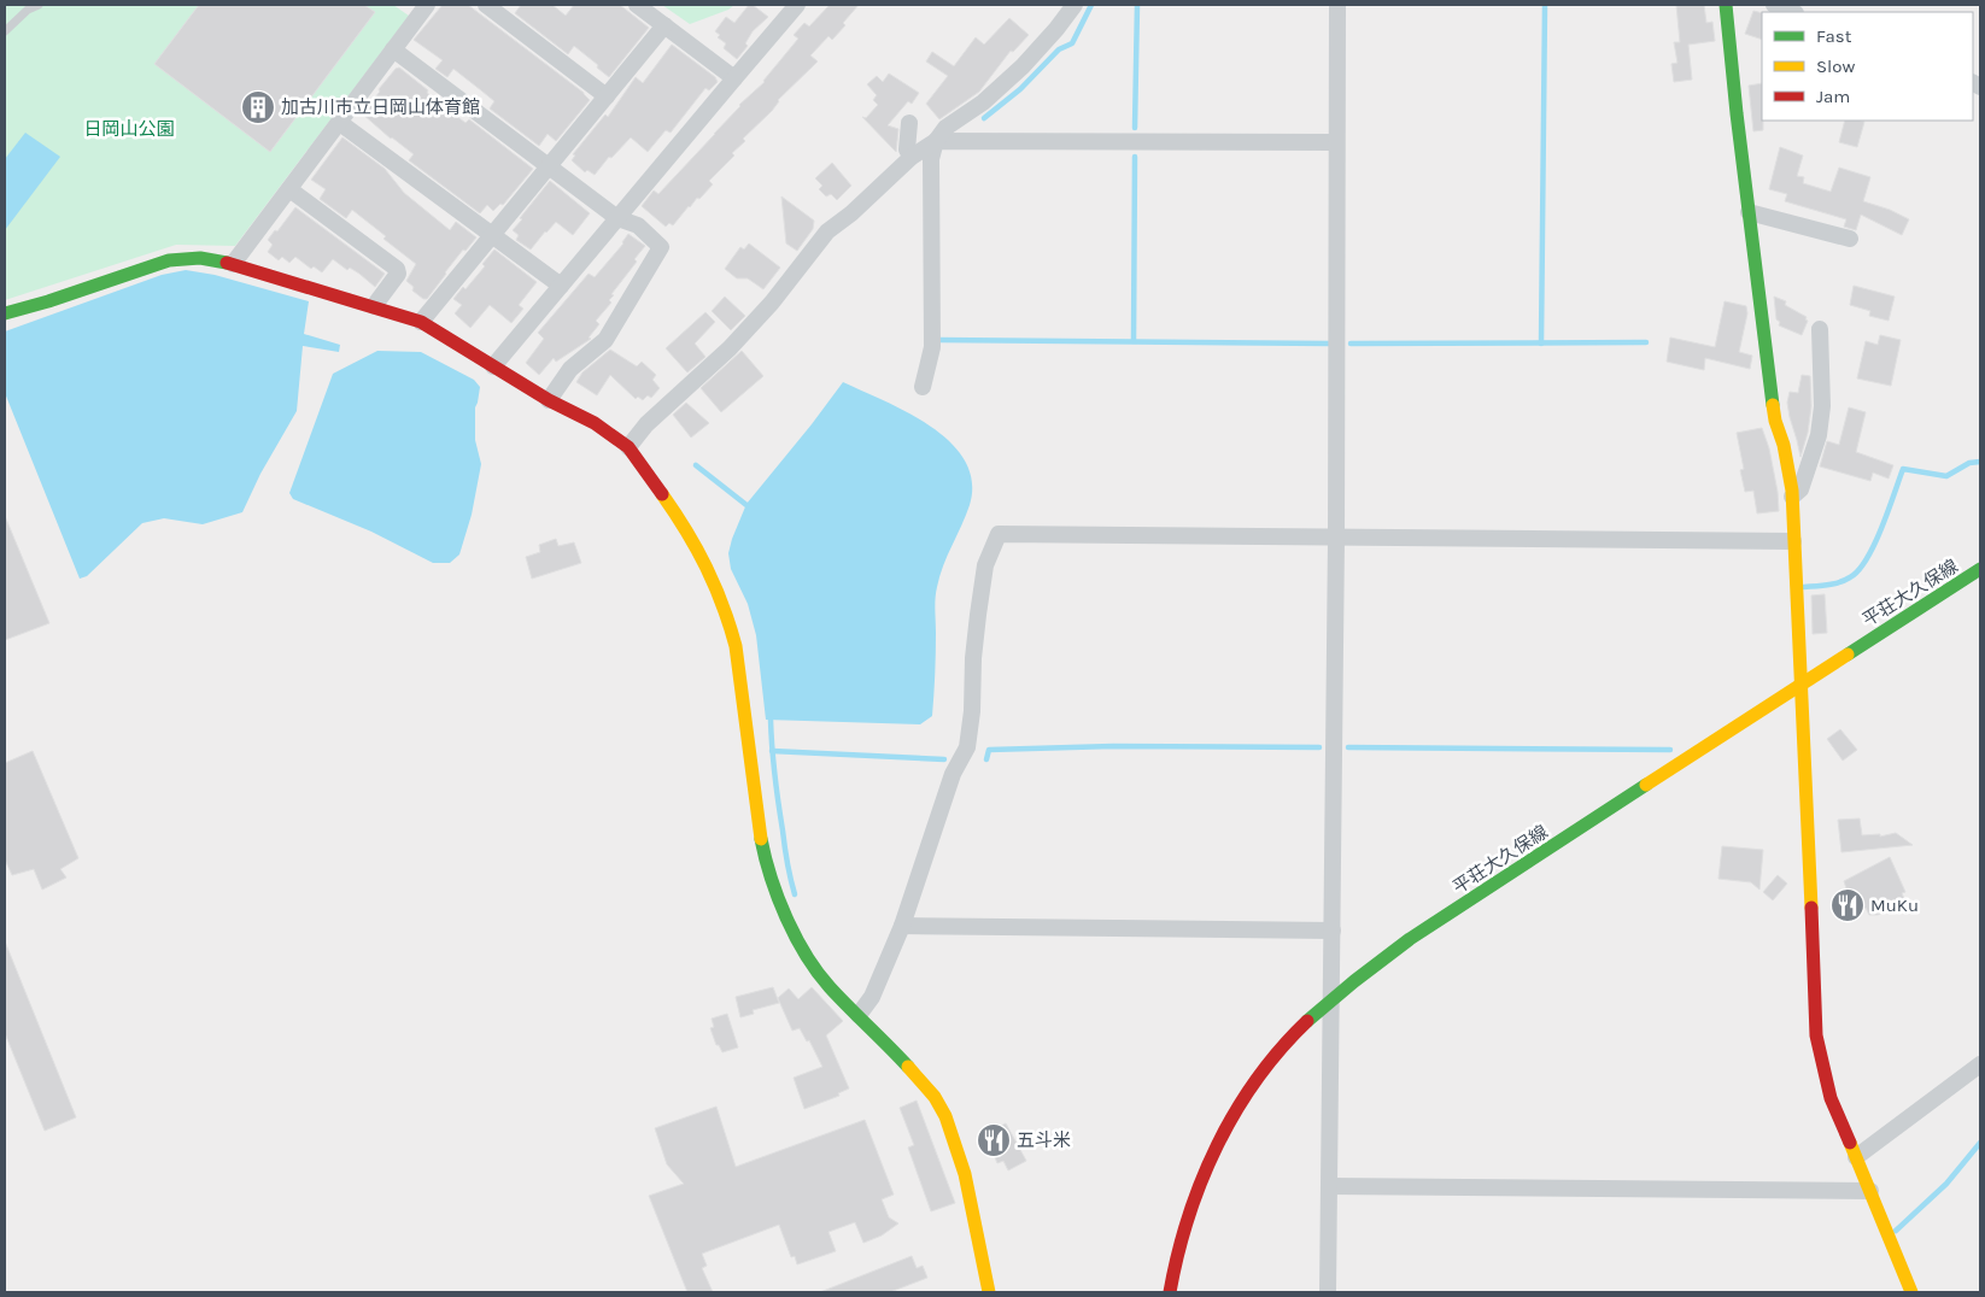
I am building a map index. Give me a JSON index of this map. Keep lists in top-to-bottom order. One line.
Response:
{"streets":{"street":["平荘大久保線"]},"parks":["日岡山公園"],"places":{"building":["加古川市立日岡山体育館"],"restaurant":["MuKu","五斗米"]},"legend":["Fast","Slow","Jam"]}
